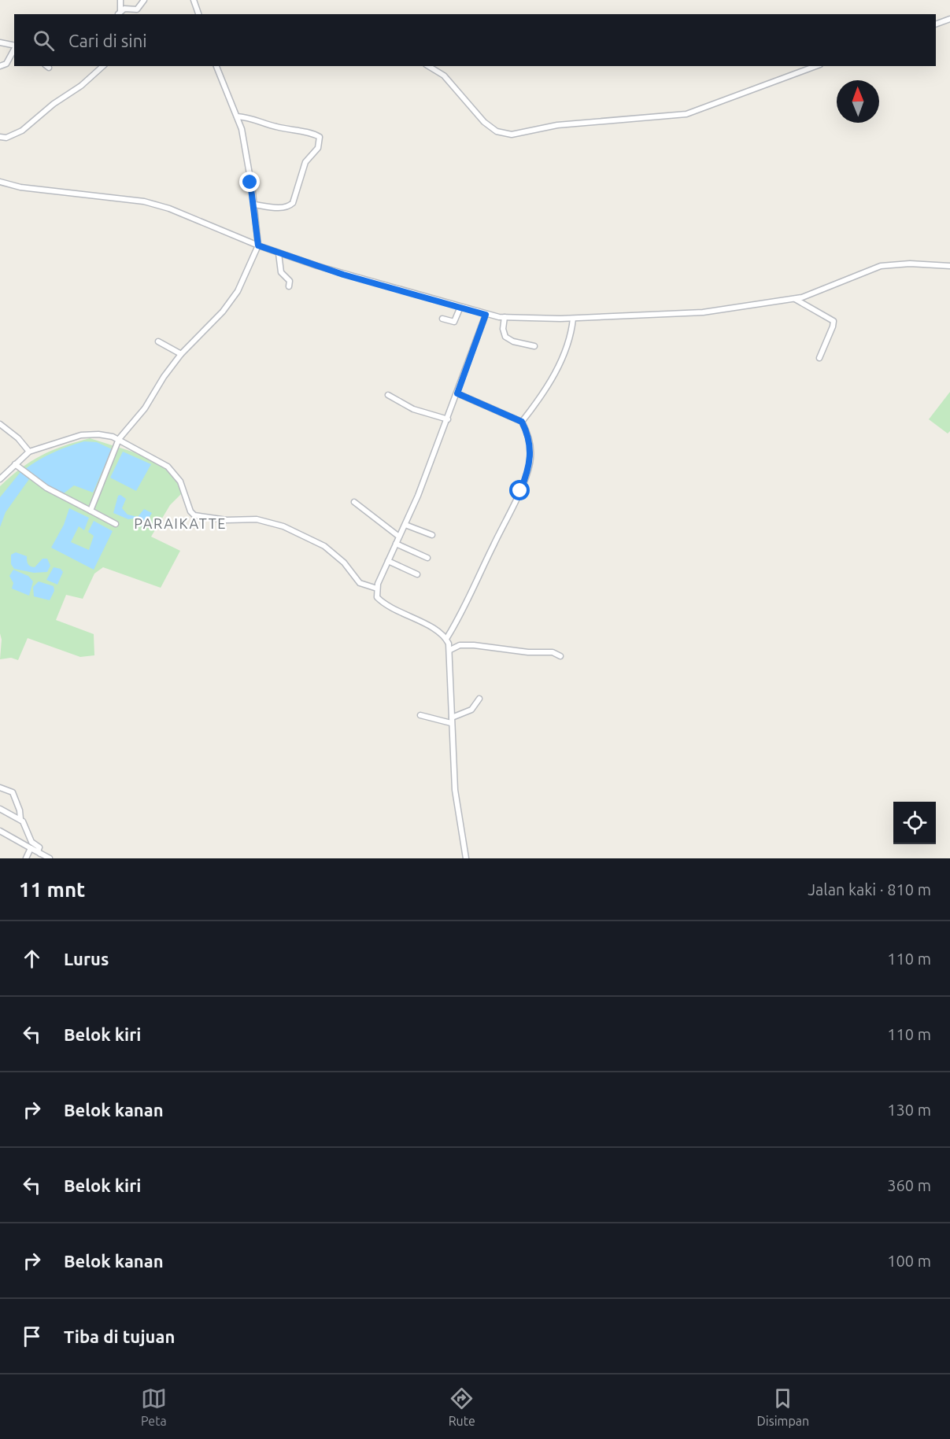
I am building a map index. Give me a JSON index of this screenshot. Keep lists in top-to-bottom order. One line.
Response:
{"districts":["PARAIKATTE"],"north":"top","page":{"search":"Cari di sini","heading":["11 mnt","Jalan kaki · 810 m"],"list":[["Lurus","110 m"],["Belok kiri","110 m"],["Belok kanan","130 m"],["Belok kiri","360 m"],["Belok kanan","100 m"],"Tiba di tujuan"],"nav":["Peta","Rute","Disimpan"]}}
